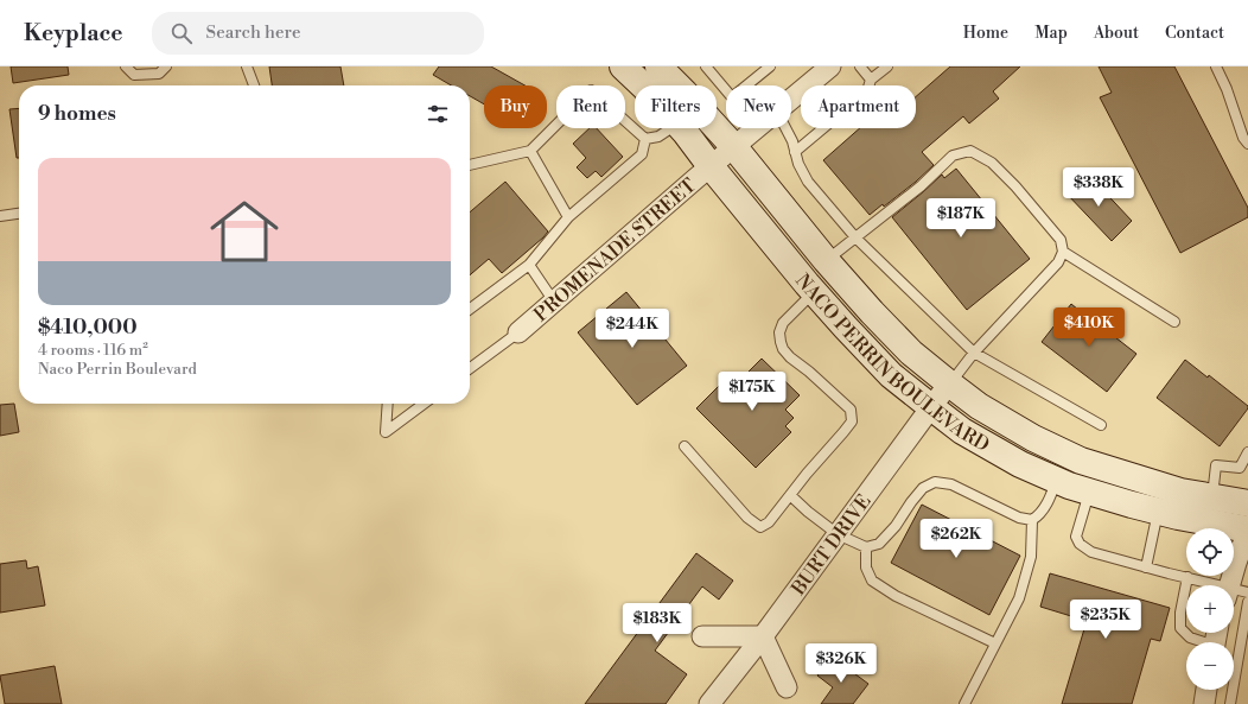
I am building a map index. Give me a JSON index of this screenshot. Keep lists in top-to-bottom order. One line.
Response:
{"streets":{"main road":["NACO PERRIN BOULEVARD"],"street":["PROMENADE STREET","BURT DRIVE"]},"crossings":[["PROMENADE STREET","NACO PERRIN BOULEVARD"],["NACO PERRIN BOULEVARD","BURT DRIVE"]],"page":{"header":"Keyplace","search":"Search here","nav":["Home","Map","About","Contact"],"chip":["Buy","Rent","Filters","New","Apartment"],"heading":"9 homes","list":[{"name":"$410,000","note":"4 rooms · 116 m² · Naco Perrin Boulevard"}],"price":["$338K","$187K","$410K","$244K","$175K","$262K","$235K","$183K","$326K"],"map_buttons":["+","−"]}}
